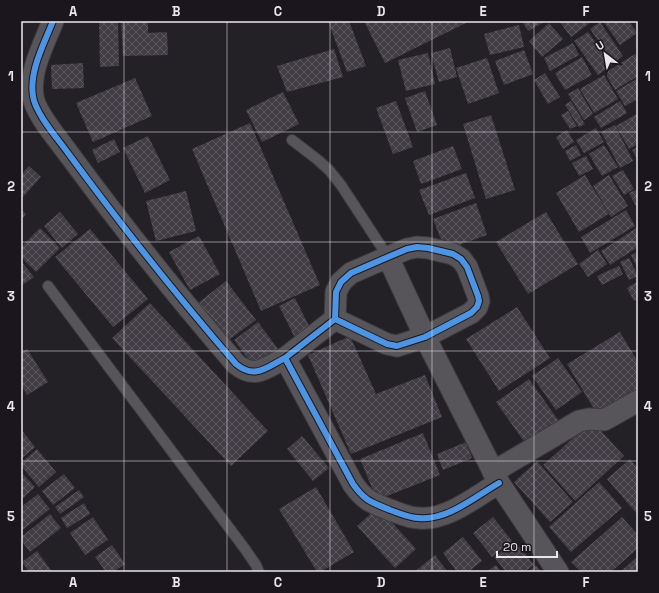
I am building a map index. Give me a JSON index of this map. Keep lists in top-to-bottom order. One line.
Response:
{"scale_bar":"20 m","north":"top left","grid":{"columns":["A","B","C","D","E","F"],"rows":["1","2","3","4","5"]}}
